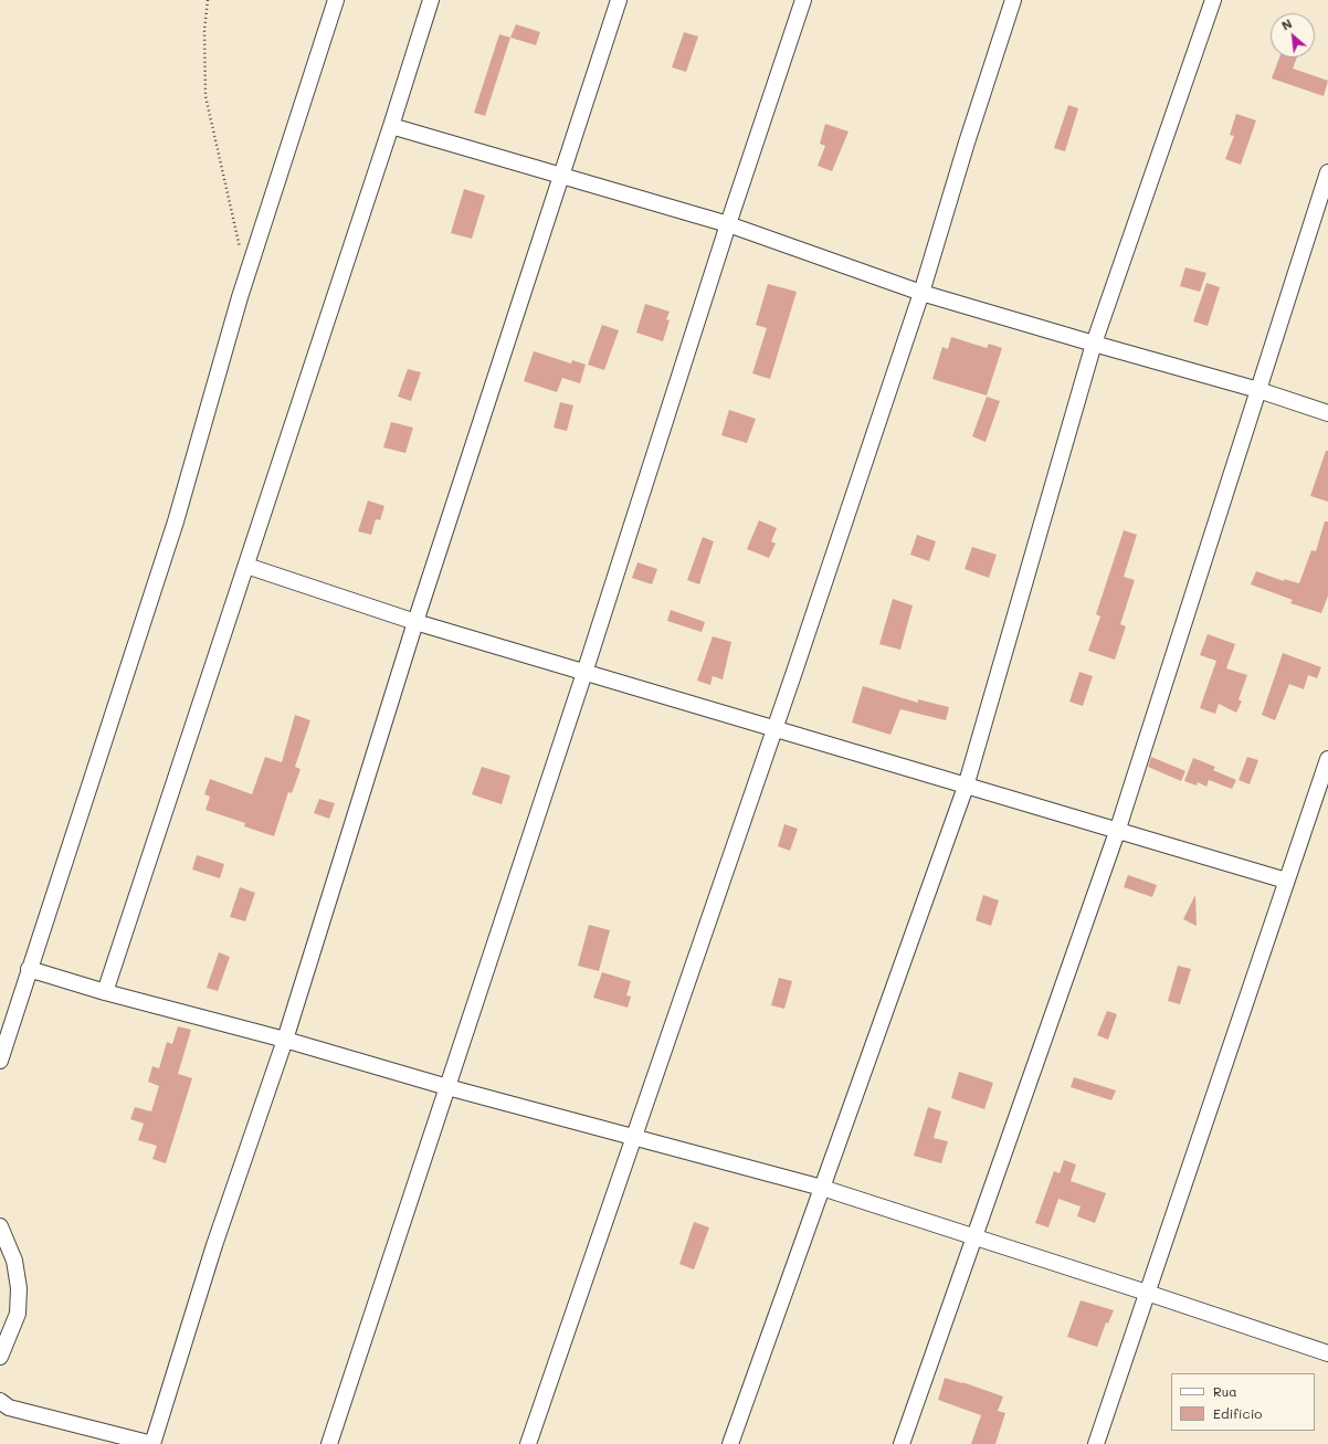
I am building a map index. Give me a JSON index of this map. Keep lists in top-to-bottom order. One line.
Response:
{"legend":["Rua","Edifício"],"north":"top left"}
